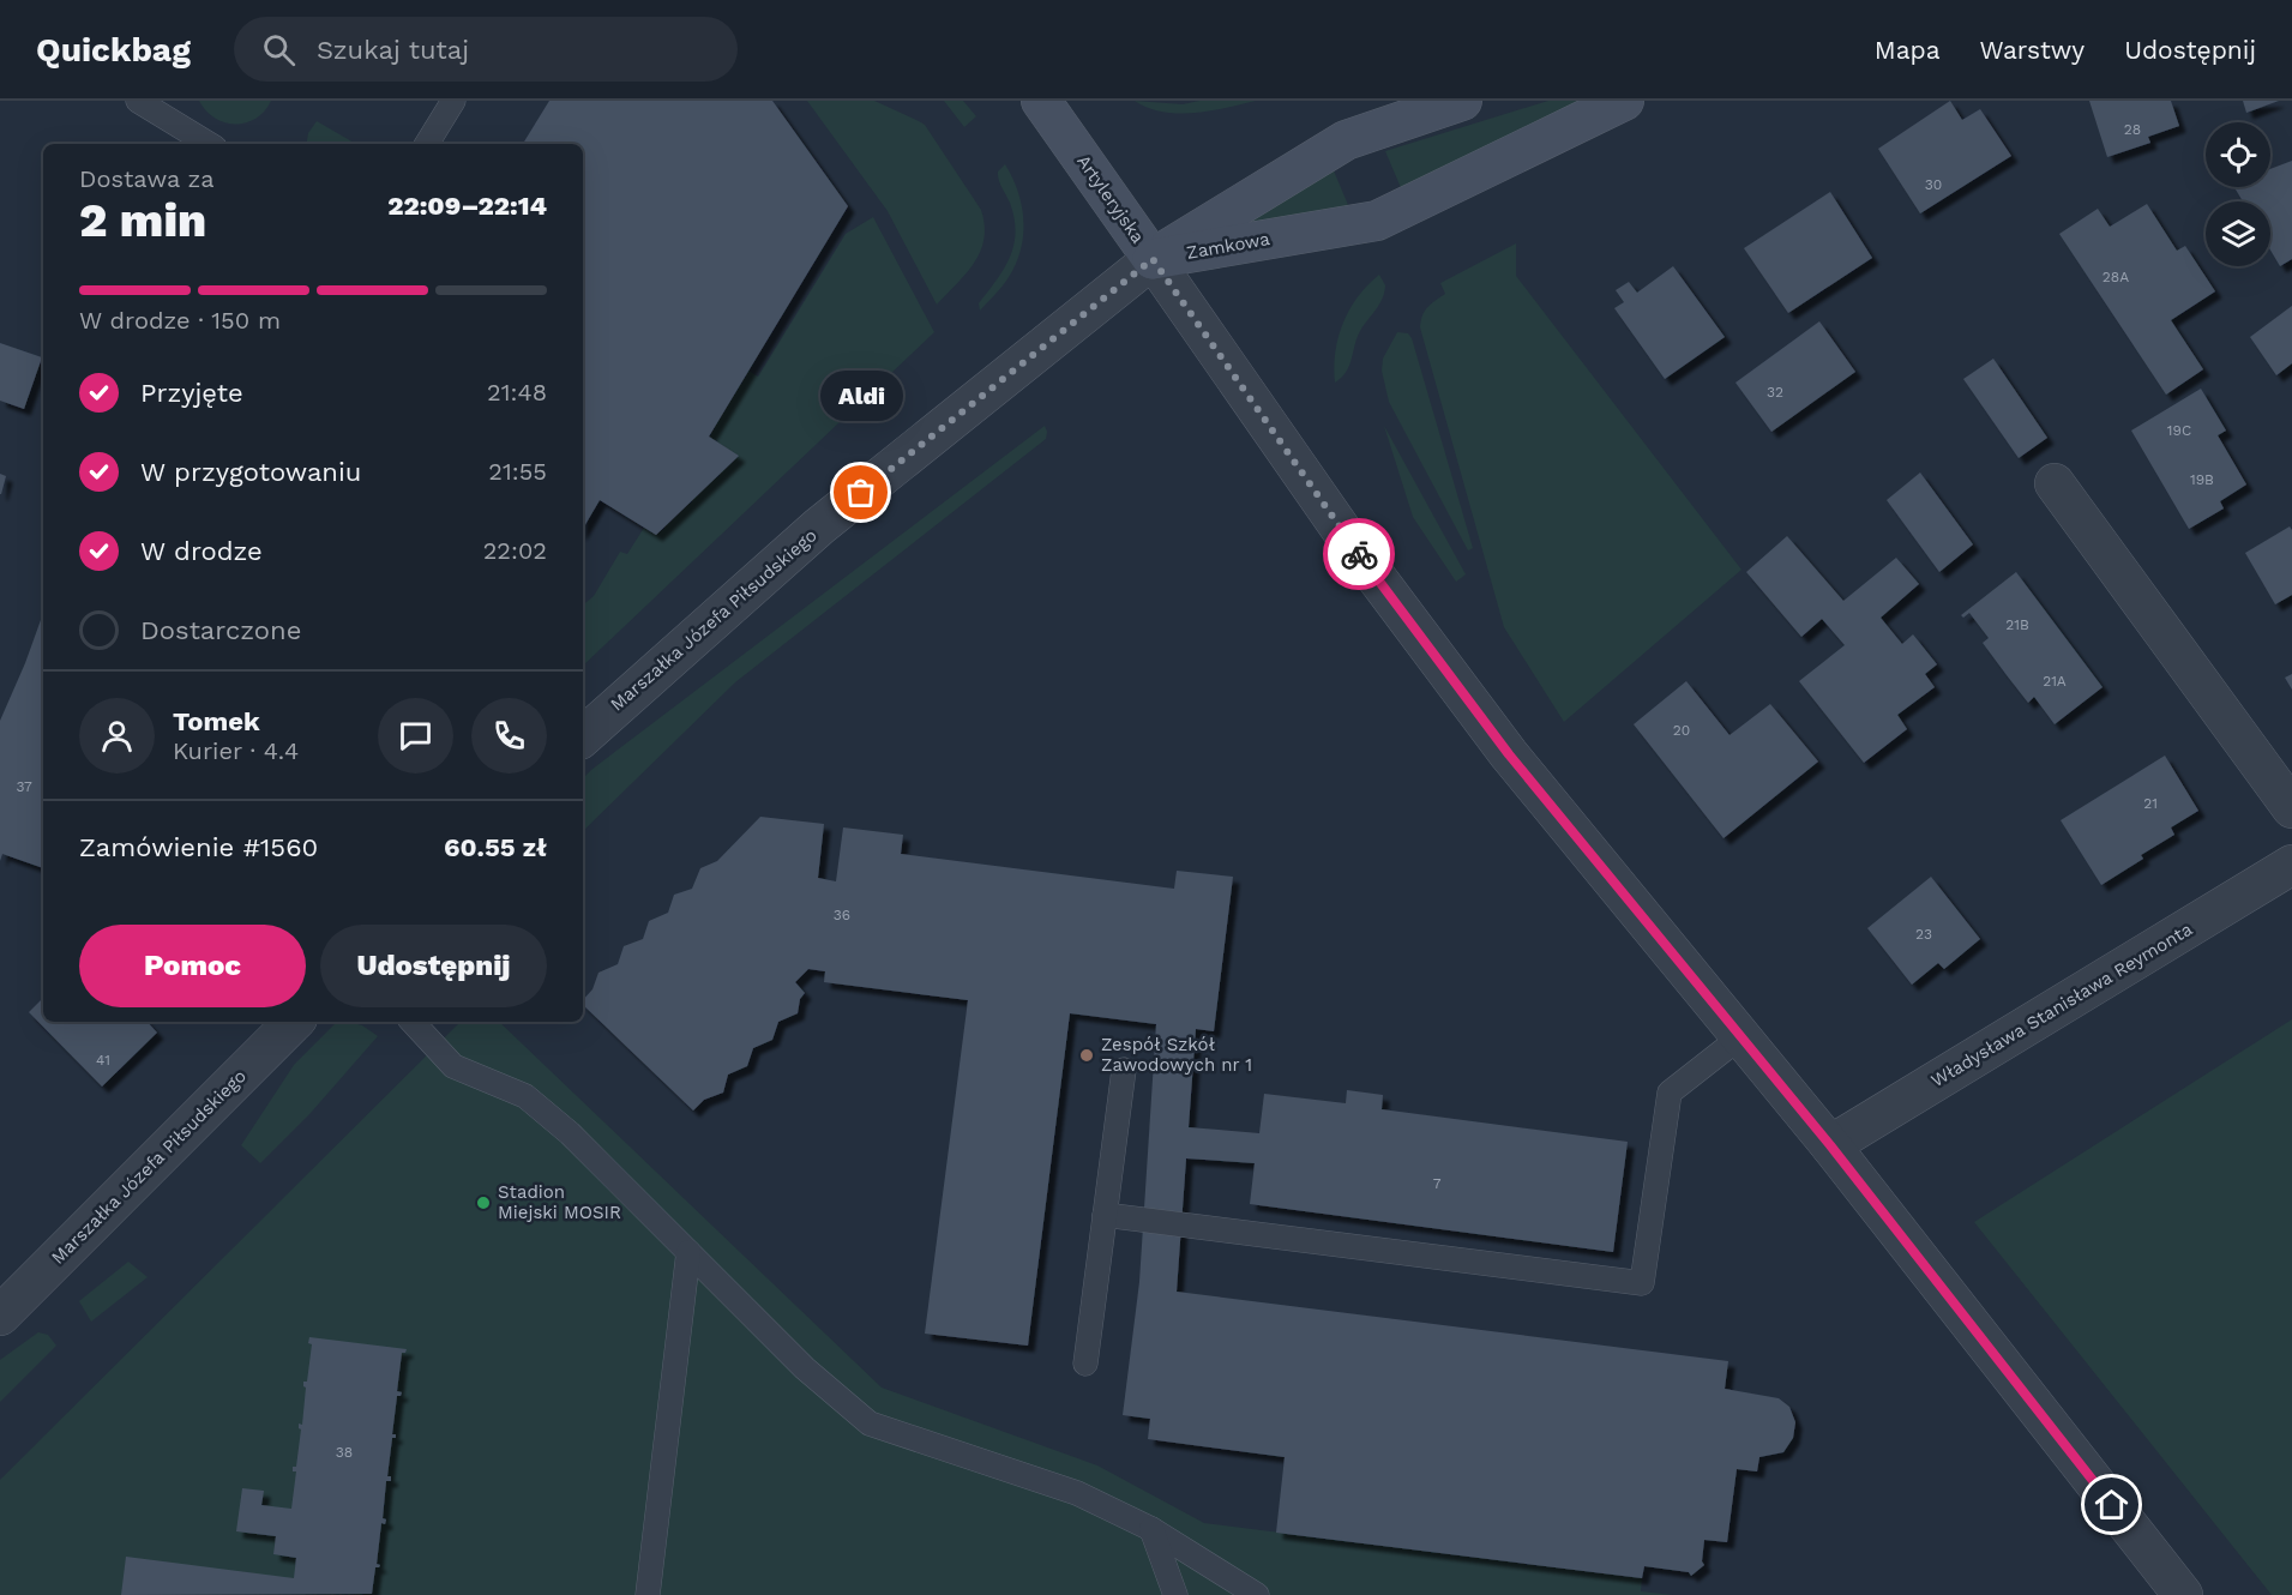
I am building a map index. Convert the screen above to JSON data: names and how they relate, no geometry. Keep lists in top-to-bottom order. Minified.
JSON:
{"streets":{"main road":["Artyleryjska","Zamkowa"],"street":["Marszałka Józefa Piłsudskiego","Władysława Stanisława Reymonta"]},"crossings":[["Artyleryjska","Zamkowa"],["Artyleryjska","Marszałka Józefa Piłsudskiego"],["Artyleryjska","Władysława Stanisława Reymonta"],["Zamkowa","Marszałka Józefa Piłsudskiego"]],"places":["Aldi","Zespół Szkół Zawodowych nr 1","Stadion Miejski MOSIR"],"house_numbers":["28","30","28A","32","19C","19B","21B","21A","20","37","21","36","23","41","7","38"],"page":{"header":"Quickbag","search":"Szukaj tutaj","nav":["Mapa","Warstwy","Udostępnij"],"heading":["2 min","Dostawa za","22:09–22:14"],"panel":["Tomek","Kurier · 4.4","Zamówienie #1560","60.55 zł"],"bar":"W drodze · 150 m","list":[["Przyjęte","21:48"],["W przygotowaniu","21:55"],["W drodze","22:02"],"Dostarczone"],"bubble":"Aldi","buttons":["Pomoc","Udostępnij"]}}
